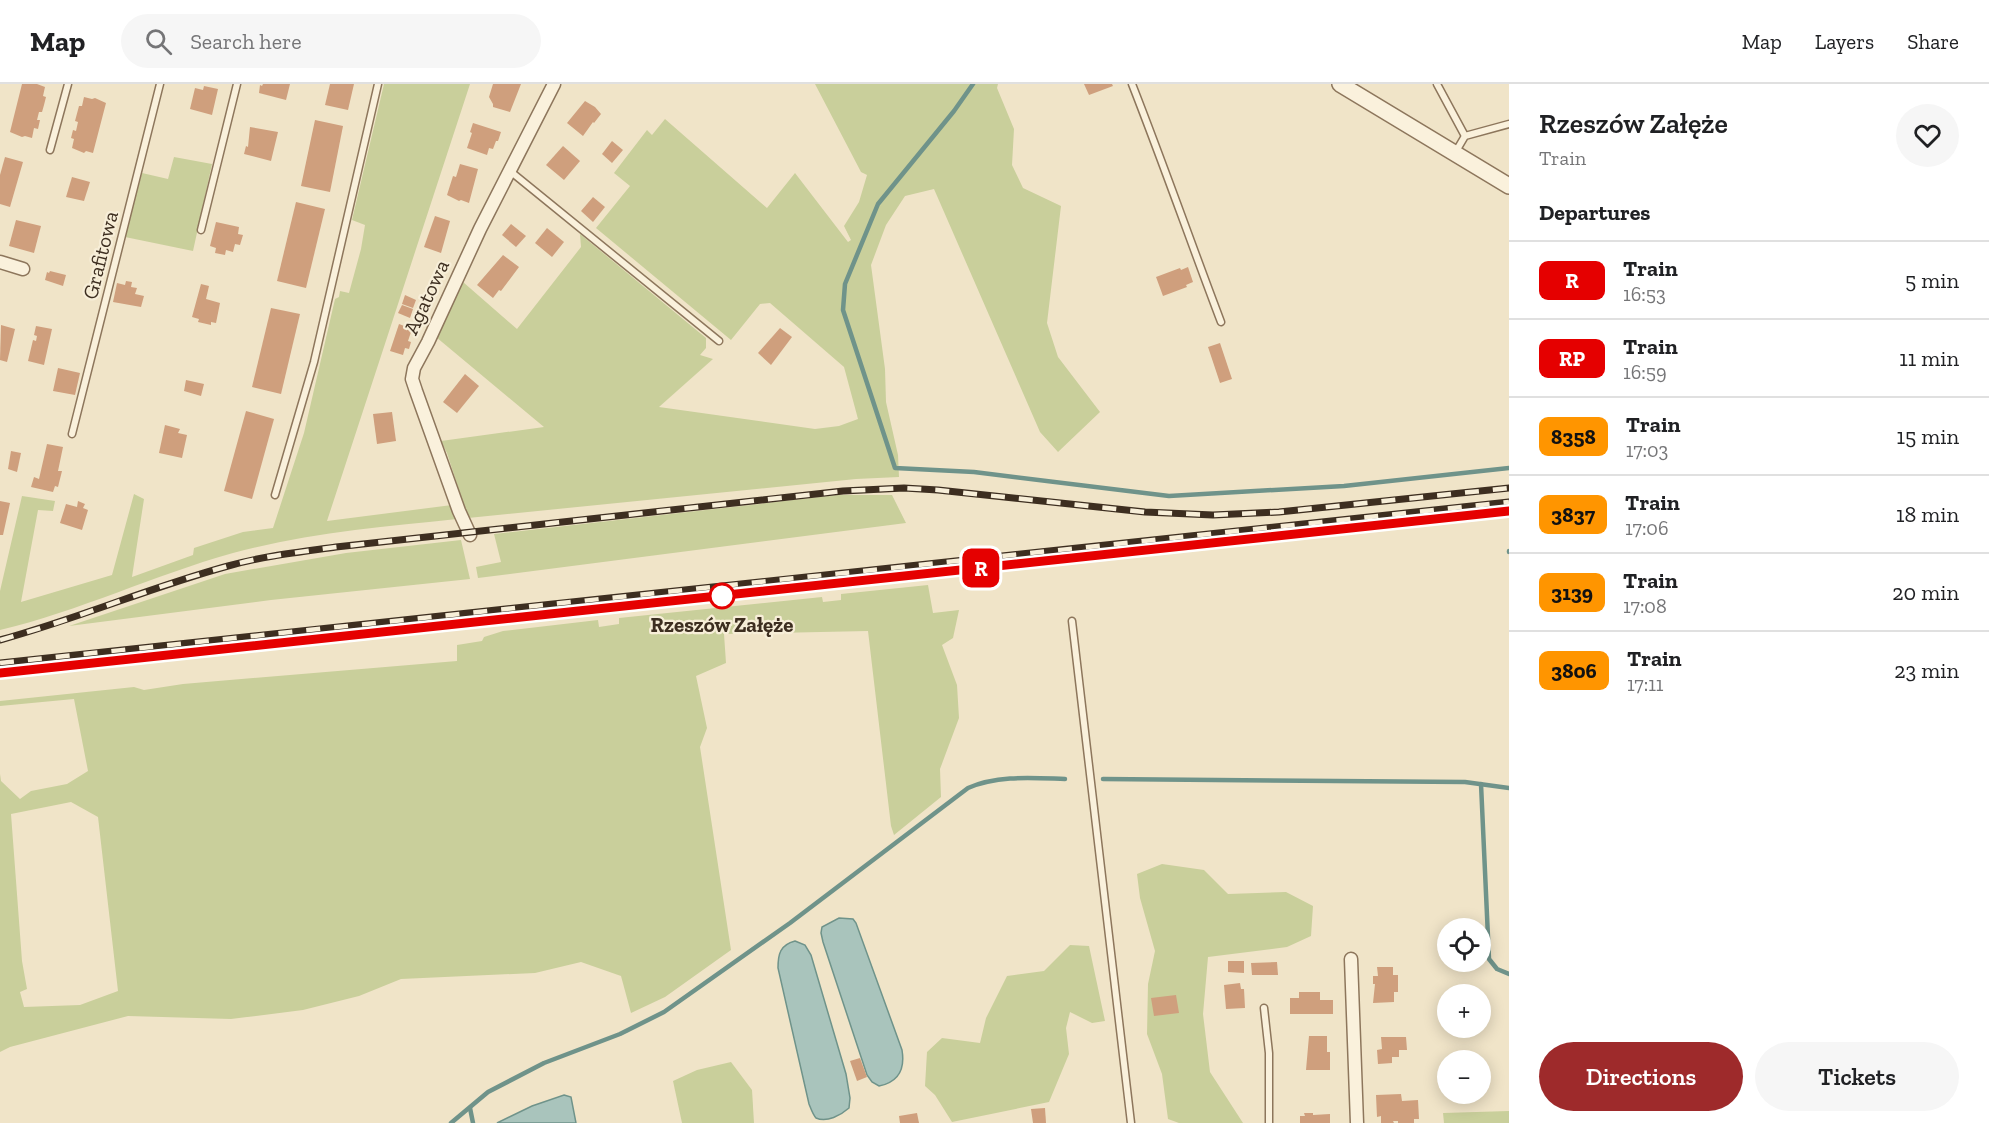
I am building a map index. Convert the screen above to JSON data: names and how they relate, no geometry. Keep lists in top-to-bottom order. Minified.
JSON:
{"streets":{"street":["Agatowa"],"lane":["Grafitowa"]},"places":["Rzeszów Załęże"],"page":{"header":"Map","search":"Search here","nav":["Map","Layers","Share"],"on_map":"R","heading":[["Rzeszów Załęże","Train"],"Departures"],"list":[{"mark":"R","name":"Train","note":"16:53","value":"5 min"},{"mark":"RP","name":"Train","note":"16:59","value":"11 min"},{"mark":"8358","name":"Train","note":"17:03","value":"15 min"},{"mark":"3837","name":"Train","note":"17:06","value":"18 min"},{"mark":"3139","name":"Train","note":"17:08","value":"20 min"},{"mark":"3806","name":"Train","note":"17:11","value":"23 min"}],"map_buttons":["+","−"],"buttons":["Directions","Tickets"]}}
